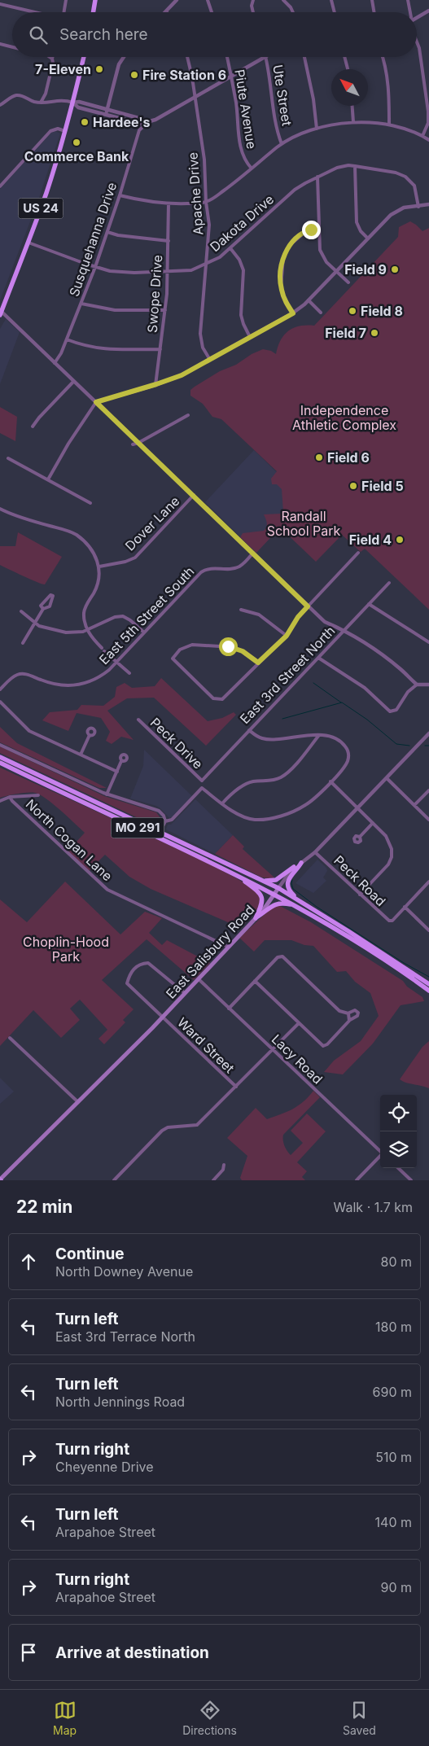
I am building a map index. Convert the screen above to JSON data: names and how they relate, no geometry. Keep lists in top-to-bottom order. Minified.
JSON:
{"streets":{"highway":["US 24","MO 291"],"main road":["East Salisbury Road"],"street":["Ute Street","Piute Avenue","Apache Drive","Dakota Drive","Susquehanna Drive","Swope Drive","Dover Lane","East 5th Street South","East 3rd Street North","Peck Drive","North Cogan Lane","Peck Road","Ward Street","Lacy Road"]},"crossings":[["Apache Drive","Dakota Drive"],["US 24","Dakota Drive"],["Dakota Drive","Susquehanna Drive"],["Dakota Drive","Swope Drive"],["East 3rd Street North","Peck Drive"],["MO 291","East Salisbury Road"],["North Cogan Lane","East Salisbury Road"],["Peck Road","East Salisbury Road"],["East Salisbury Road","Ward Street"],["East Salisbury Road","Lacy Road"]],"parks":["Independence Athletic Complex","Randall School Park","Choplin-Hood Park"],"places":["7-Eleven","Fire Station 6","Hardee's","Commerce Bank","Field 9","Field 8","Field 7","Field 6","Field 5","Field 4"],"north":"top left","page":{"search":"Search here","heading":["22 min","Walk · 1.7 km"],"list":[["Continue","North Downey Avenue","80 m"],["Turn left","East 3rd Terrace North","180 m"],["Turn left","North Jennings Road","690 m"],["Turn right","Cheyenne Drive","510 m"],["Turn left","Arapahoe Street","140 m"],["Turn right","Arapahoe Street","90 m"],"Arrive at destination"],"nav":["Map","Directions","Saved"]}}
